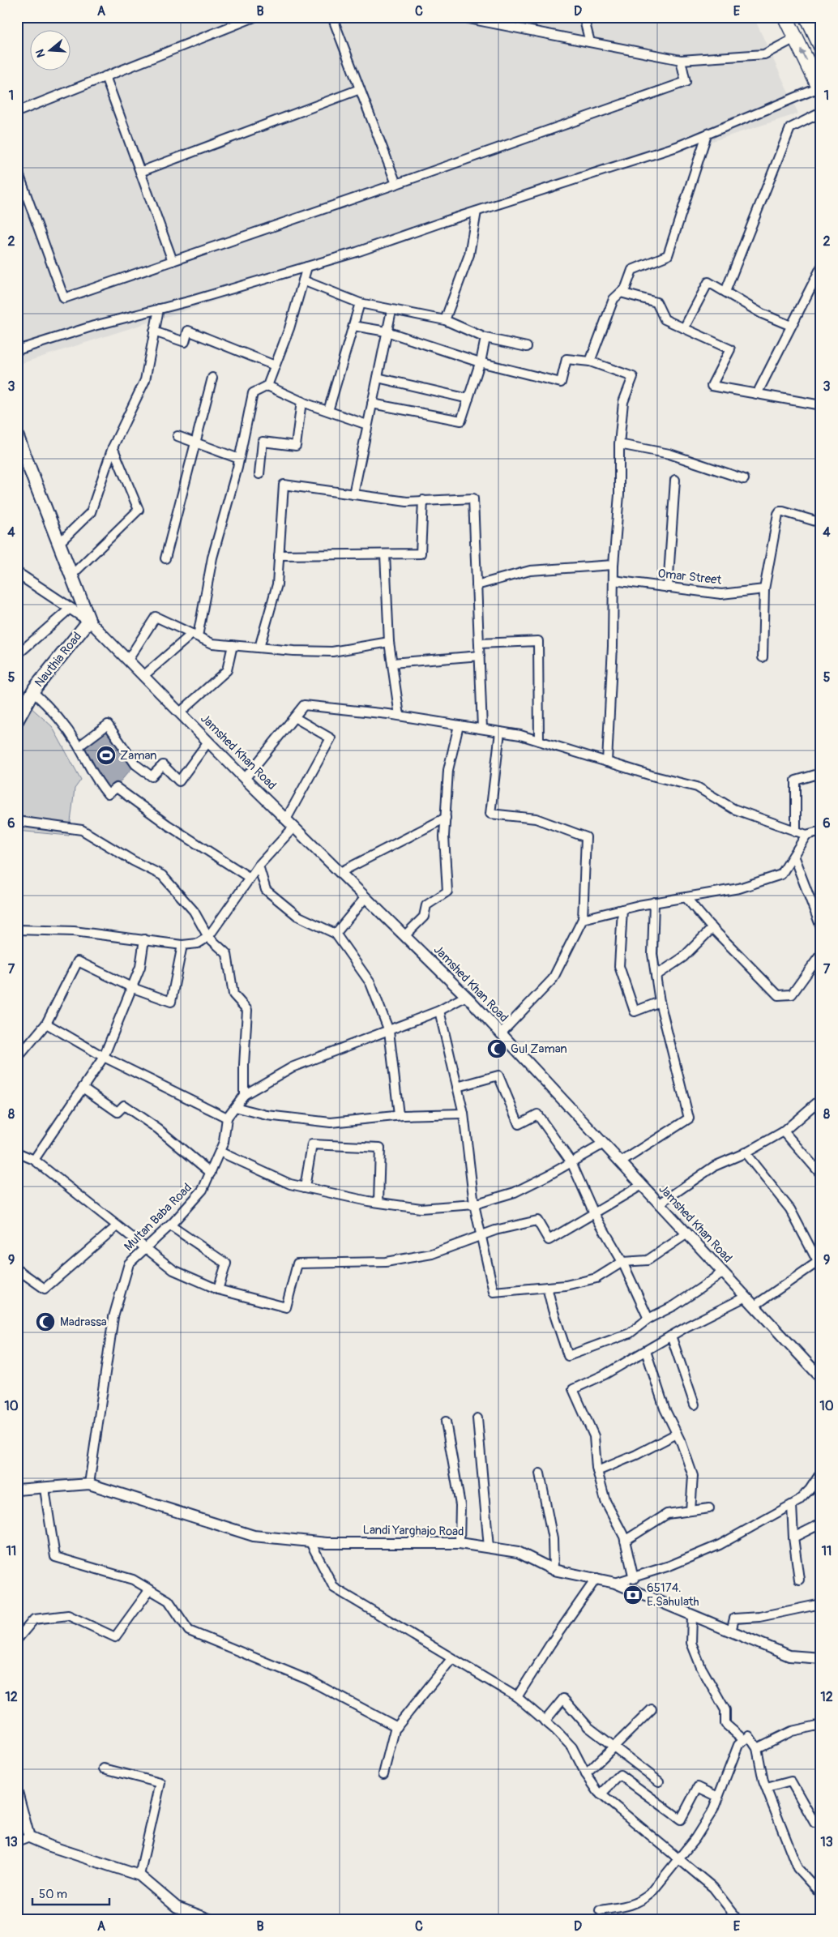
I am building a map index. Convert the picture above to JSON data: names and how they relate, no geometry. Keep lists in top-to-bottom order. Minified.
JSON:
{"streets":{"main road":["Nauthia Road"],"street":["Omar Street","Jamshed Khan Road","Multan Baba Road","Landi Yarghajo Road"]},"crossings":[["Nauthia Road","Jamshed Khan Road"],["Jamshed Khan Road","Multan Baba Road"],["Multan Baba Road","Landi Yarghajo Road"]],"places":{"sports":["Zaman"],"mosque":["Gul Zaman","Madrassa"],"bank":["65174. E.Sahulath"]},"scale_bar":"50 m","north":"left","grid":{"columns":["A","B","C","D","E"],"rows":["1","2","3","4","5","6","7","8","9","10","11","12","13"]}}
